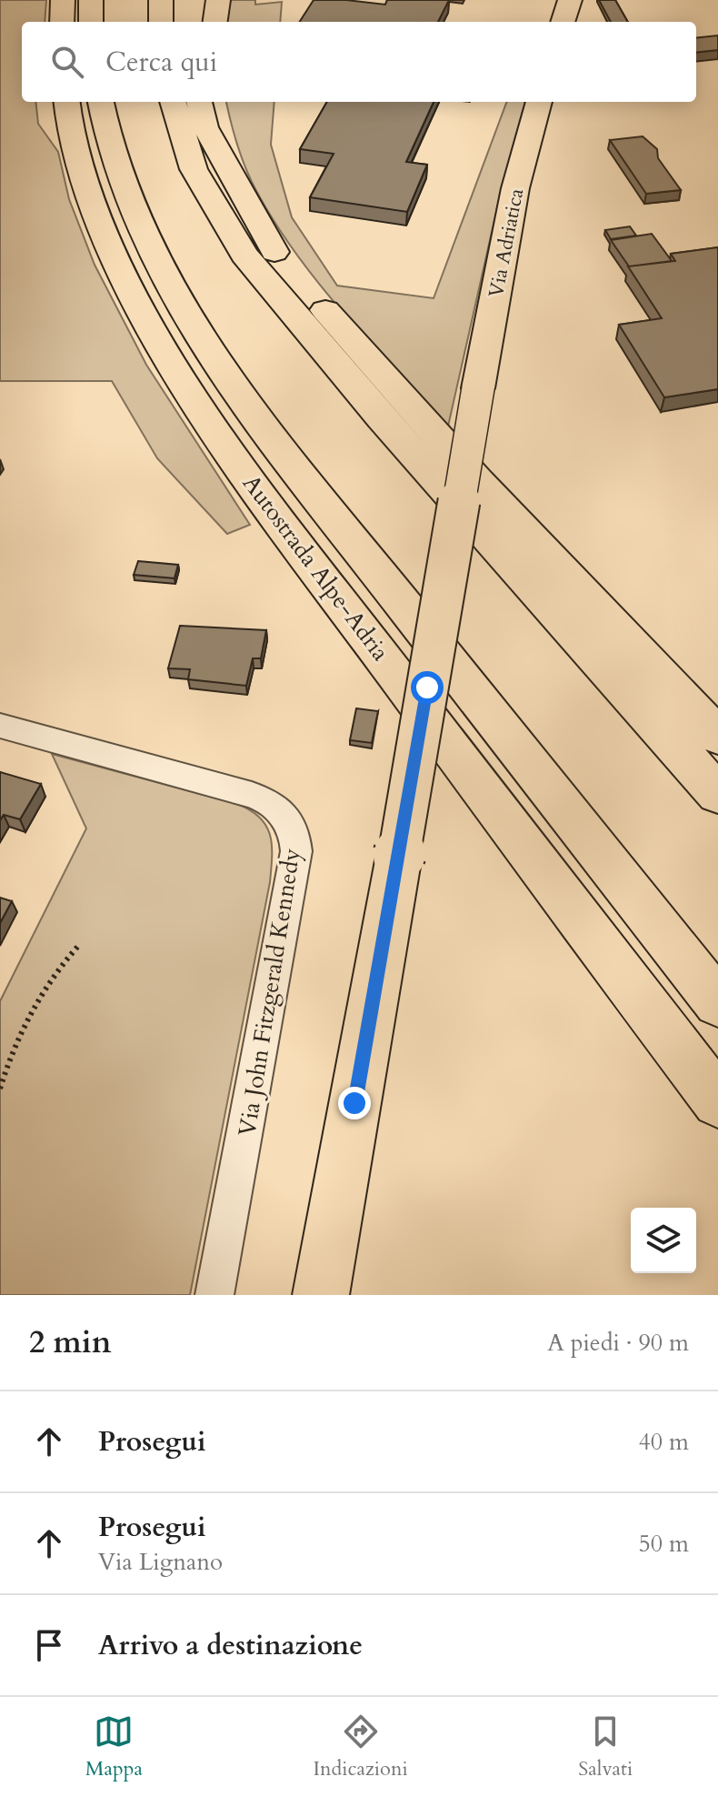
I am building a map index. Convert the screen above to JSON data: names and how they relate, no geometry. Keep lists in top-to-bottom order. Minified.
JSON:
{"streets":{"main road":["Via Adriatica","Autostrada Alpe-Adria"],"street":["Via John Fitzgerald Kennedy"]},"page":{"search":"Cerca qui","heading":["2 min","A piedi · 90 m"],"list":[["Prosegui","40 m"],["Prosegui","Via Lignano","50 m"],"Arrivo a destinazione"],"nav":["Mappa","Indicazioni","Salvati"]}}
